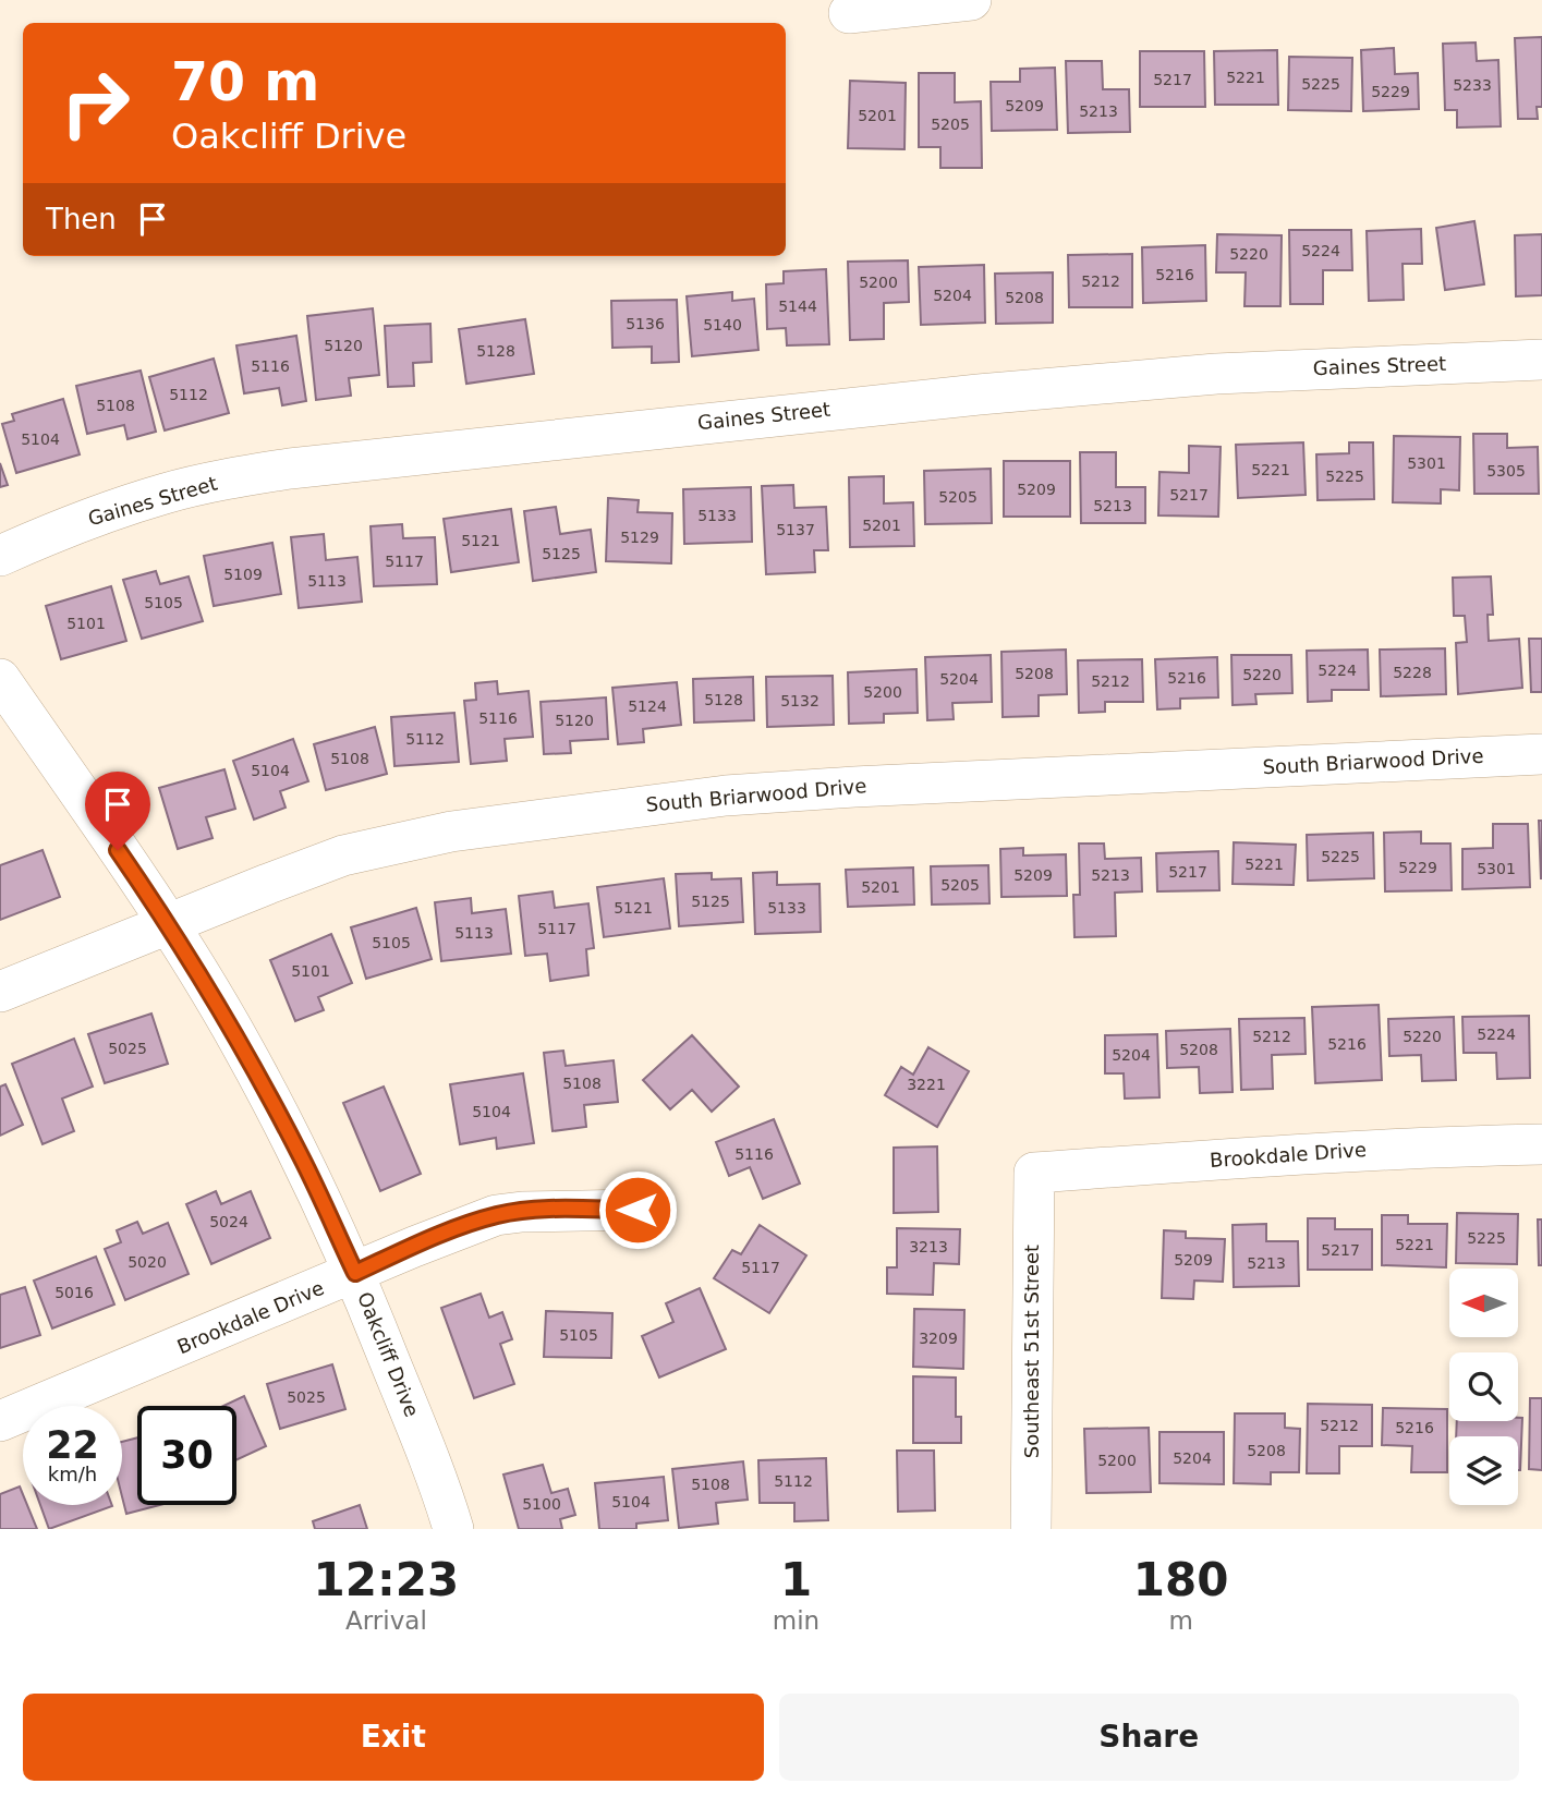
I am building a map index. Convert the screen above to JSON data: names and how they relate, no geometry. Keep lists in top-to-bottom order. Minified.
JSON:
{"streets":{"street":["Gaines Street","South Briarwood Drive","Brookdale Drive","Southeast 51st Street","Oakcliff Drive"]},"crossings":[["South Briarwood Drive","Oakcliff Drive"],["Brookdale Drive","Southeast 51st Street"],["Brookdale Drive","Oakcliff Drive"]],"house_numbers":["5221","5217","5225","5233","5229","5209","5213","5201","5205","5224","5220","5216","5212","5200","5204","5208","5144","5136","5140","5120","5128","5116","5112","5108","5104","5301","5221","5305","5225","5209","5217","5205","5213","5133","5201","5137","5129","5121","5125","5117","5109","5113","5105","5101","5224","5228","5208","5220","5216","5204","5212","5200","5128","5132","5124","5116","5120","5112","5108","5104","5225","5221","5229","5301","5217","5209","5213","5205","5201","5125","5121","5133","5117","5113","5105","5101","5224","5212","5220","5216","5025","5208","5204","5108","3221","5104","5116","5024","5225","5221","3213","5217","5209","5020","5213","5117","5016","5105","3209","5025","5212","5216","5208","5204","5200","5112","5108","5104","5100"],"north":"left","page":{"turn":["70 m","Oakcliff Drive"],"then":"Then","speed":"22 km/h","limit":"30","eta":["12:23","Arrival","1","min","180","m"],"buttons":["Exit","Share"]}}
